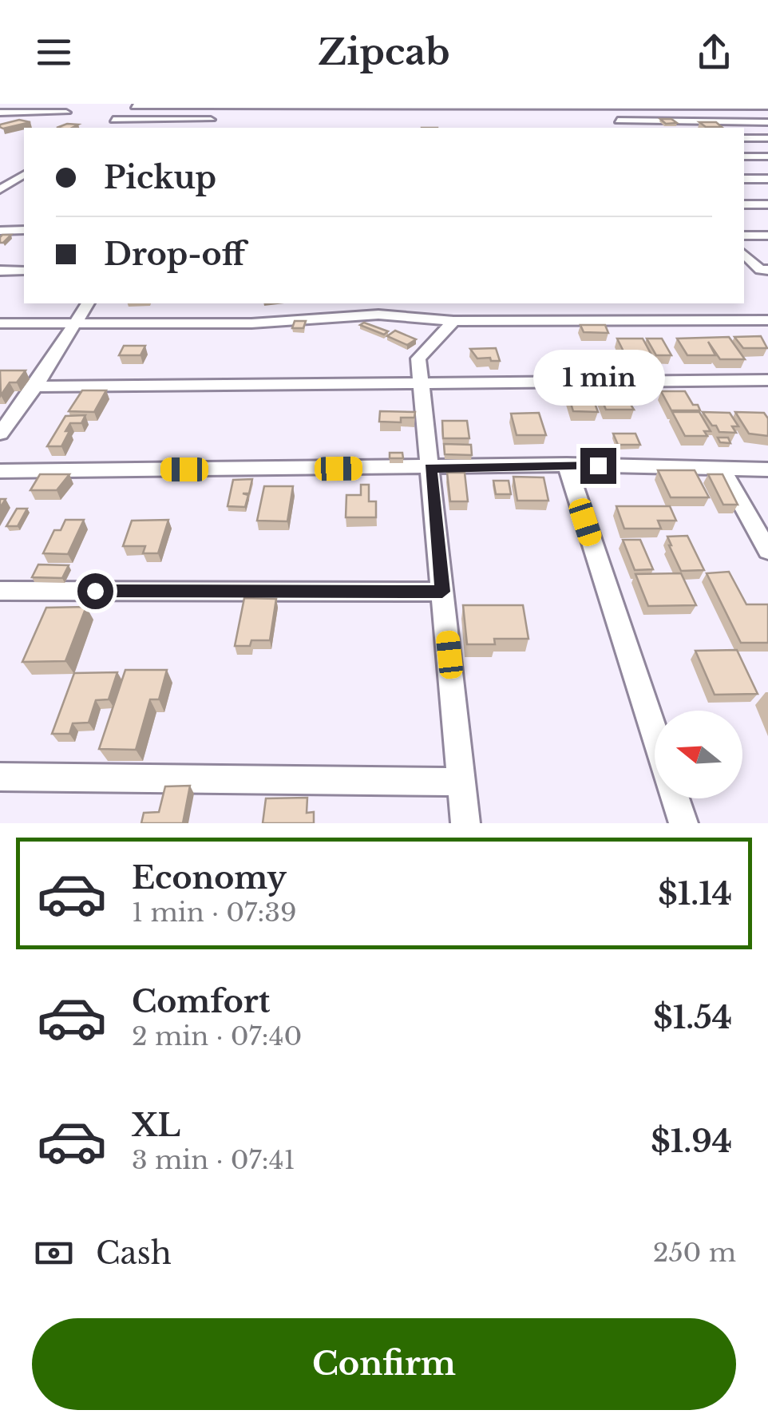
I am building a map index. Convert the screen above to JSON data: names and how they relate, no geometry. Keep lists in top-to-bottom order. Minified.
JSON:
{"north":"left","page":{"header":"Zipcab","banner":["Pickup","Drop-off"],"bubble":"1 min","list":[{"name":"Economy","note":"1 min · 07:39","value":"$1.14"},{"name":"Comfort","note":"2 min · 07:40","value":"$1.54"},{"name":"XL","note":"3 min · 07:41","value":"$1.94"}],"pay":["Cash","250 m"],"buttons":"Confirm"}}
